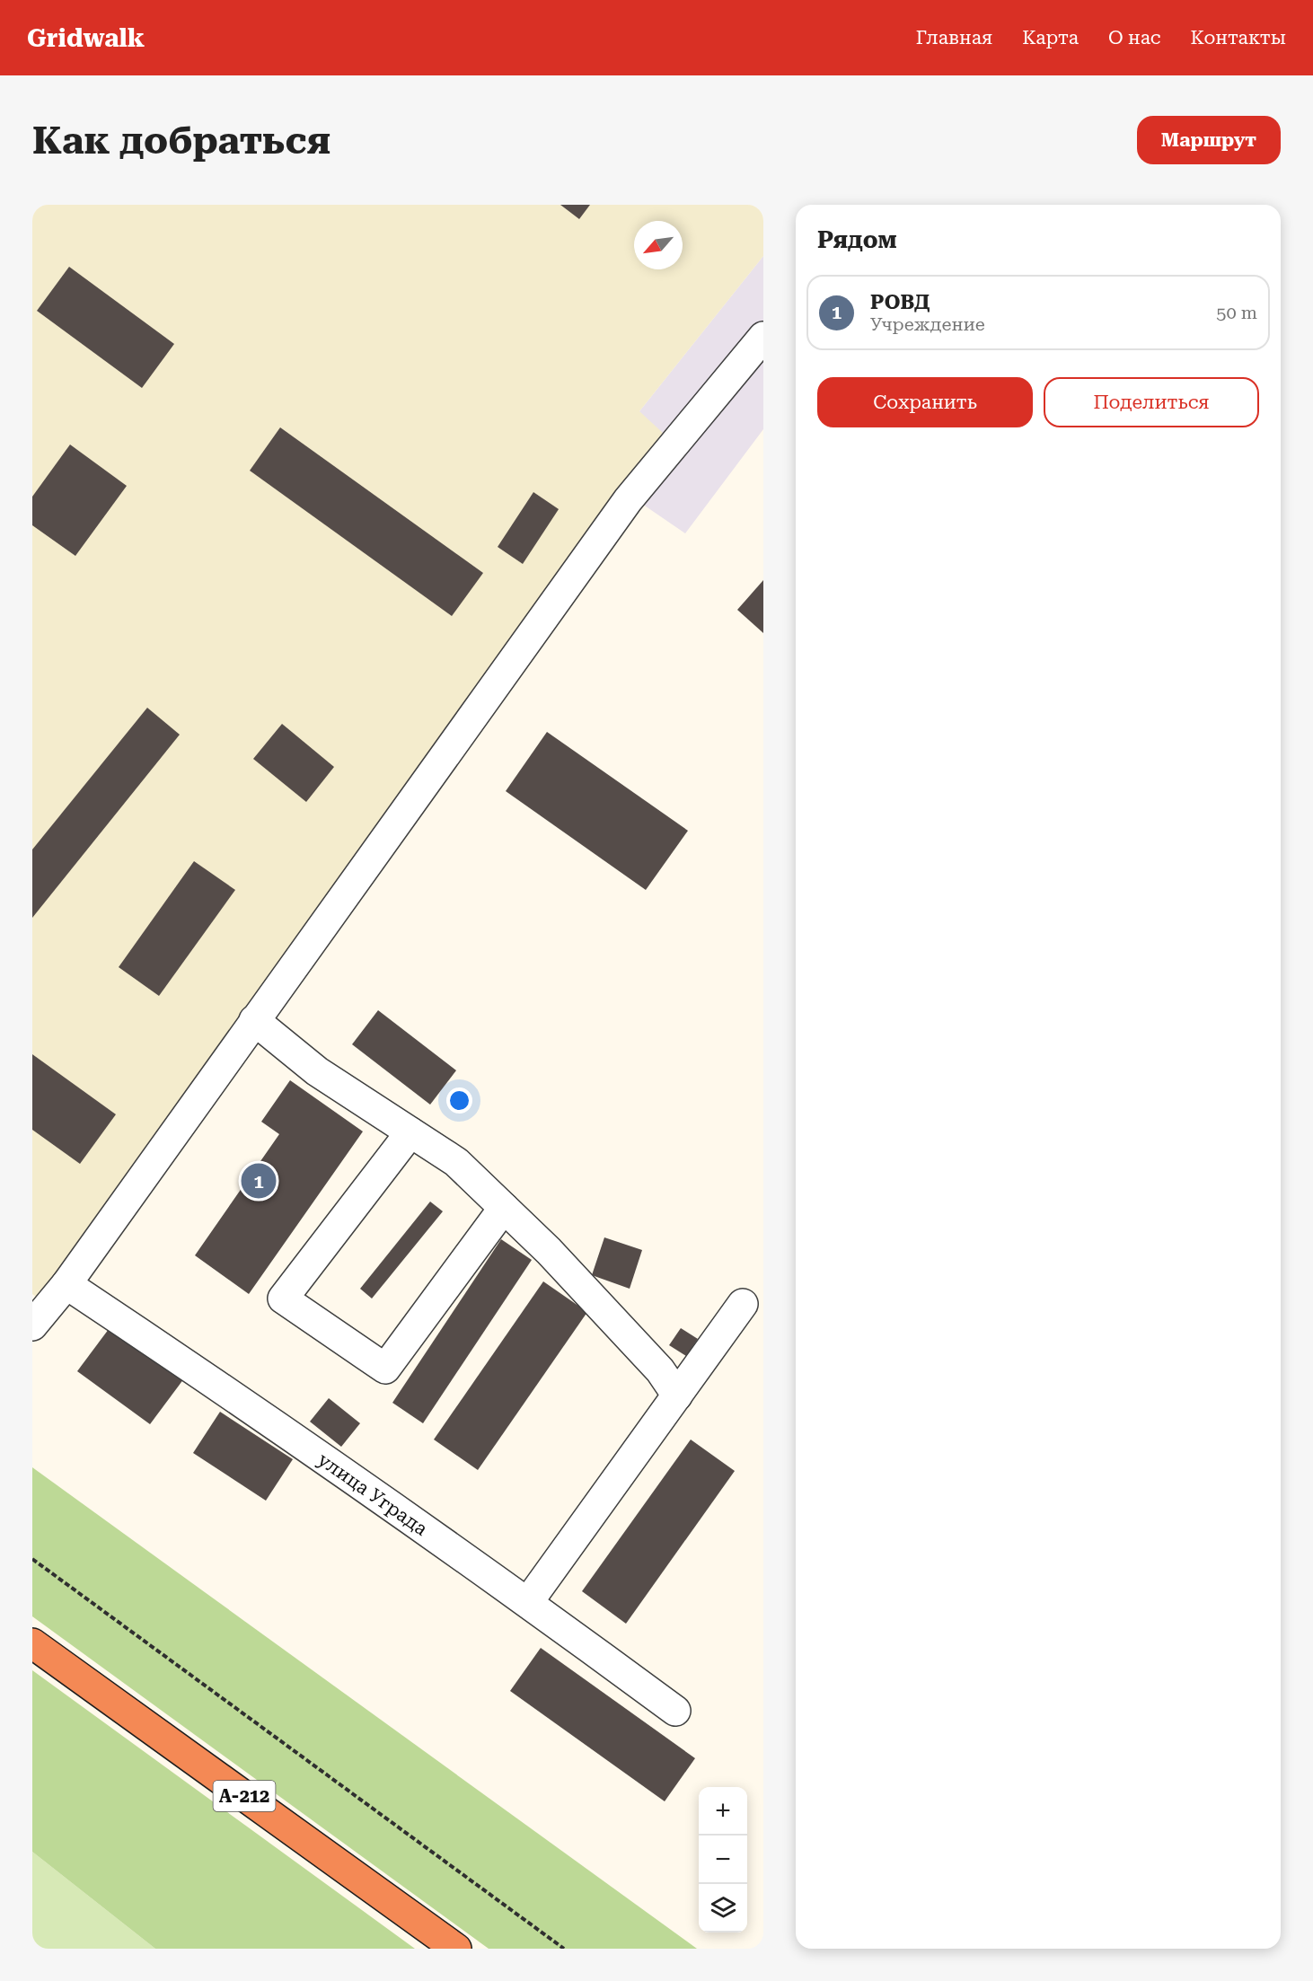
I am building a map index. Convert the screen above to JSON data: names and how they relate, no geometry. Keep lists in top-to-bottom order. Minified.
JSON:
{"streets":{"highway":["А-212"],"street":["улица Уграда"]},"north":"bottom left","page":{"header":"Gridwalk","nav":["Главная","Карта","О нас","Контакты"],"buttons":["Маршрут",["Сохранить","Поделиться"]],"title":"Как добраться","heading":"Рядом","list":[{"mark":"1","name":"РОВД","note":"Учреждение","value":"50 m"}],"pins":"1","map_buttons":["+","−"]}}
